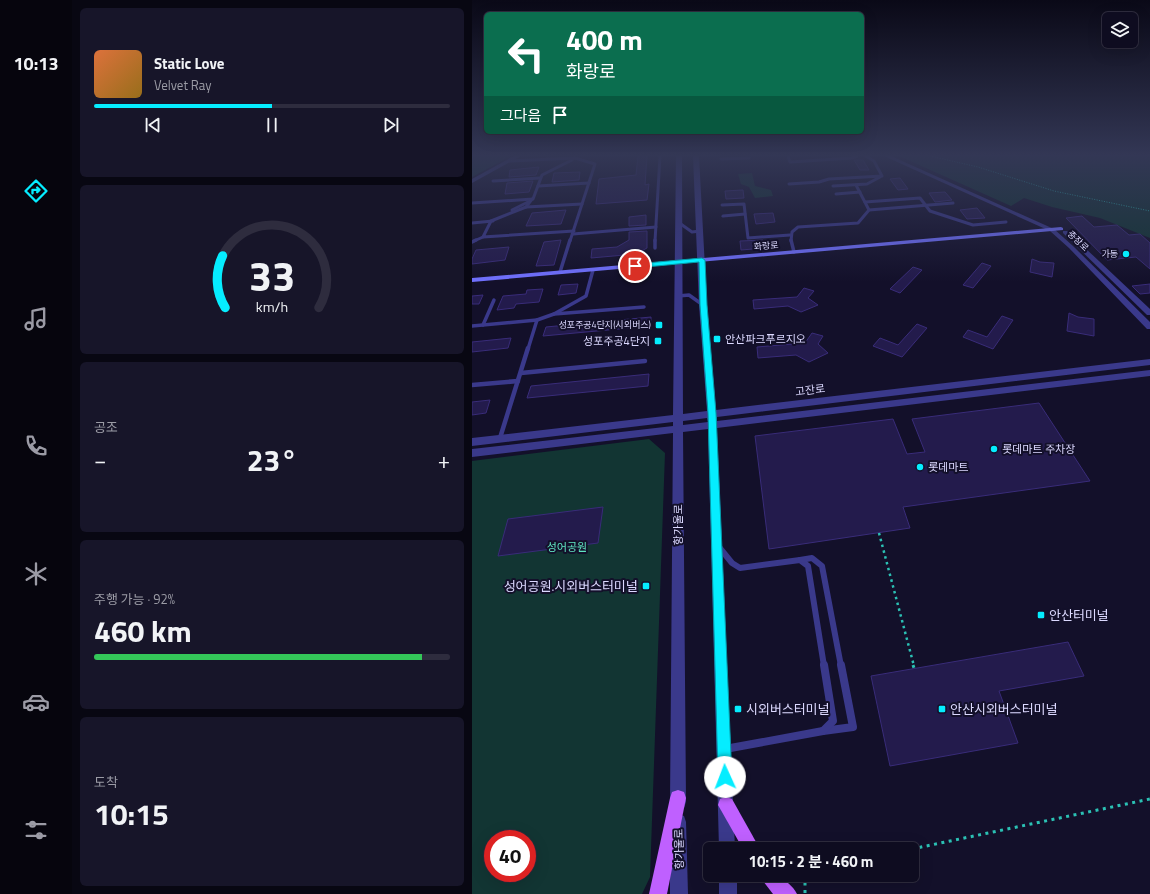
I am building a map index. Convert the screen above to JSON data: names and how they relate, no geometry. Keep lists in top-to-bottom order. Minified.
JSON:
{"streets":{"main road":["화랑로"],"street":["충장로","고잔로","항가울로"]},"crossings":[["충장로","화랑로"],["화랑로","항가울로"],["고잔로","항가울로"]],"parks":["성어공원"],"places":{"other":["가동","롯데마트 주차장","롯데마트"],"transit":["성포주공4단지(시외버스)","안산파크푸르지오","성포주공4단지","성어공원.시외버스터미널","안산터미널","시외버스터미널","안산시외버스터미널"]},"page":{"tabs":"10:13","turn":["400 m","화랑로"],"song":["Static Love","Velvet Ray"],"then":"그다음","tile":["공조",["주행 가능 · 92%","460 km"],["도착","10:15"]],"heat":["−","23°","+"],"limit":"40","trip":"10:15 · 2 분 · 460 m","gauge":["33","km/h"]}}
